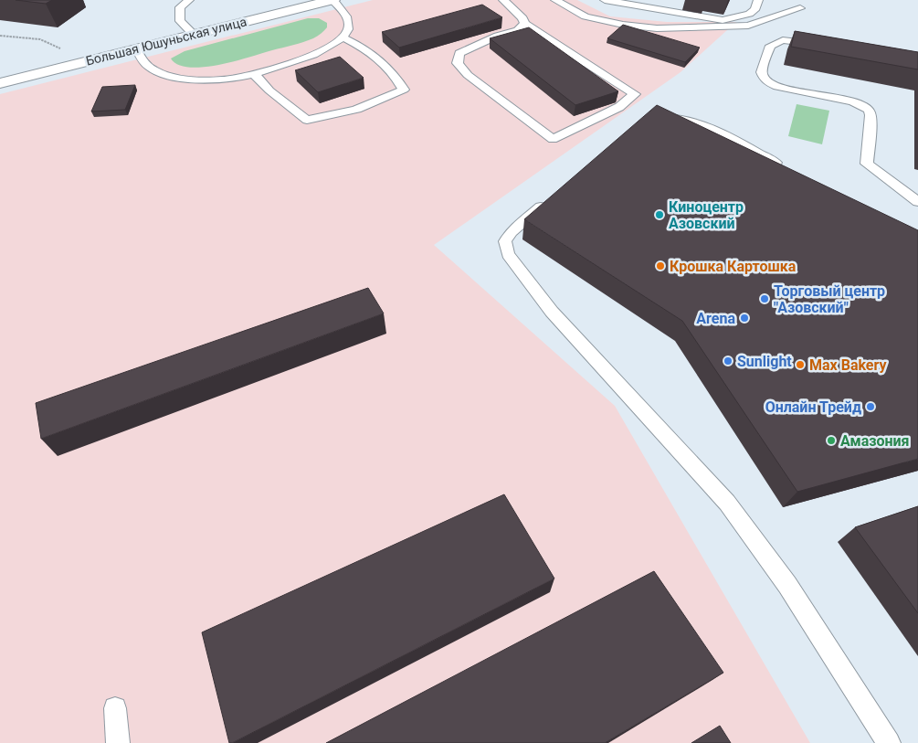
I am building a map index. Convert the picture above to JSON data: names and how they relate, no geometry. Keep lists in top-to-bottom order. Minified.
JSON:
{"streets":{"street":["Большая Юшуньская улица"]},"places":["Киноцентр Азовский","Крошка Картошка","Торговый центр \"Азовский\"","Arena","Sunlight","Max Bakery","Онлайн Трейд","Амазония"]}
